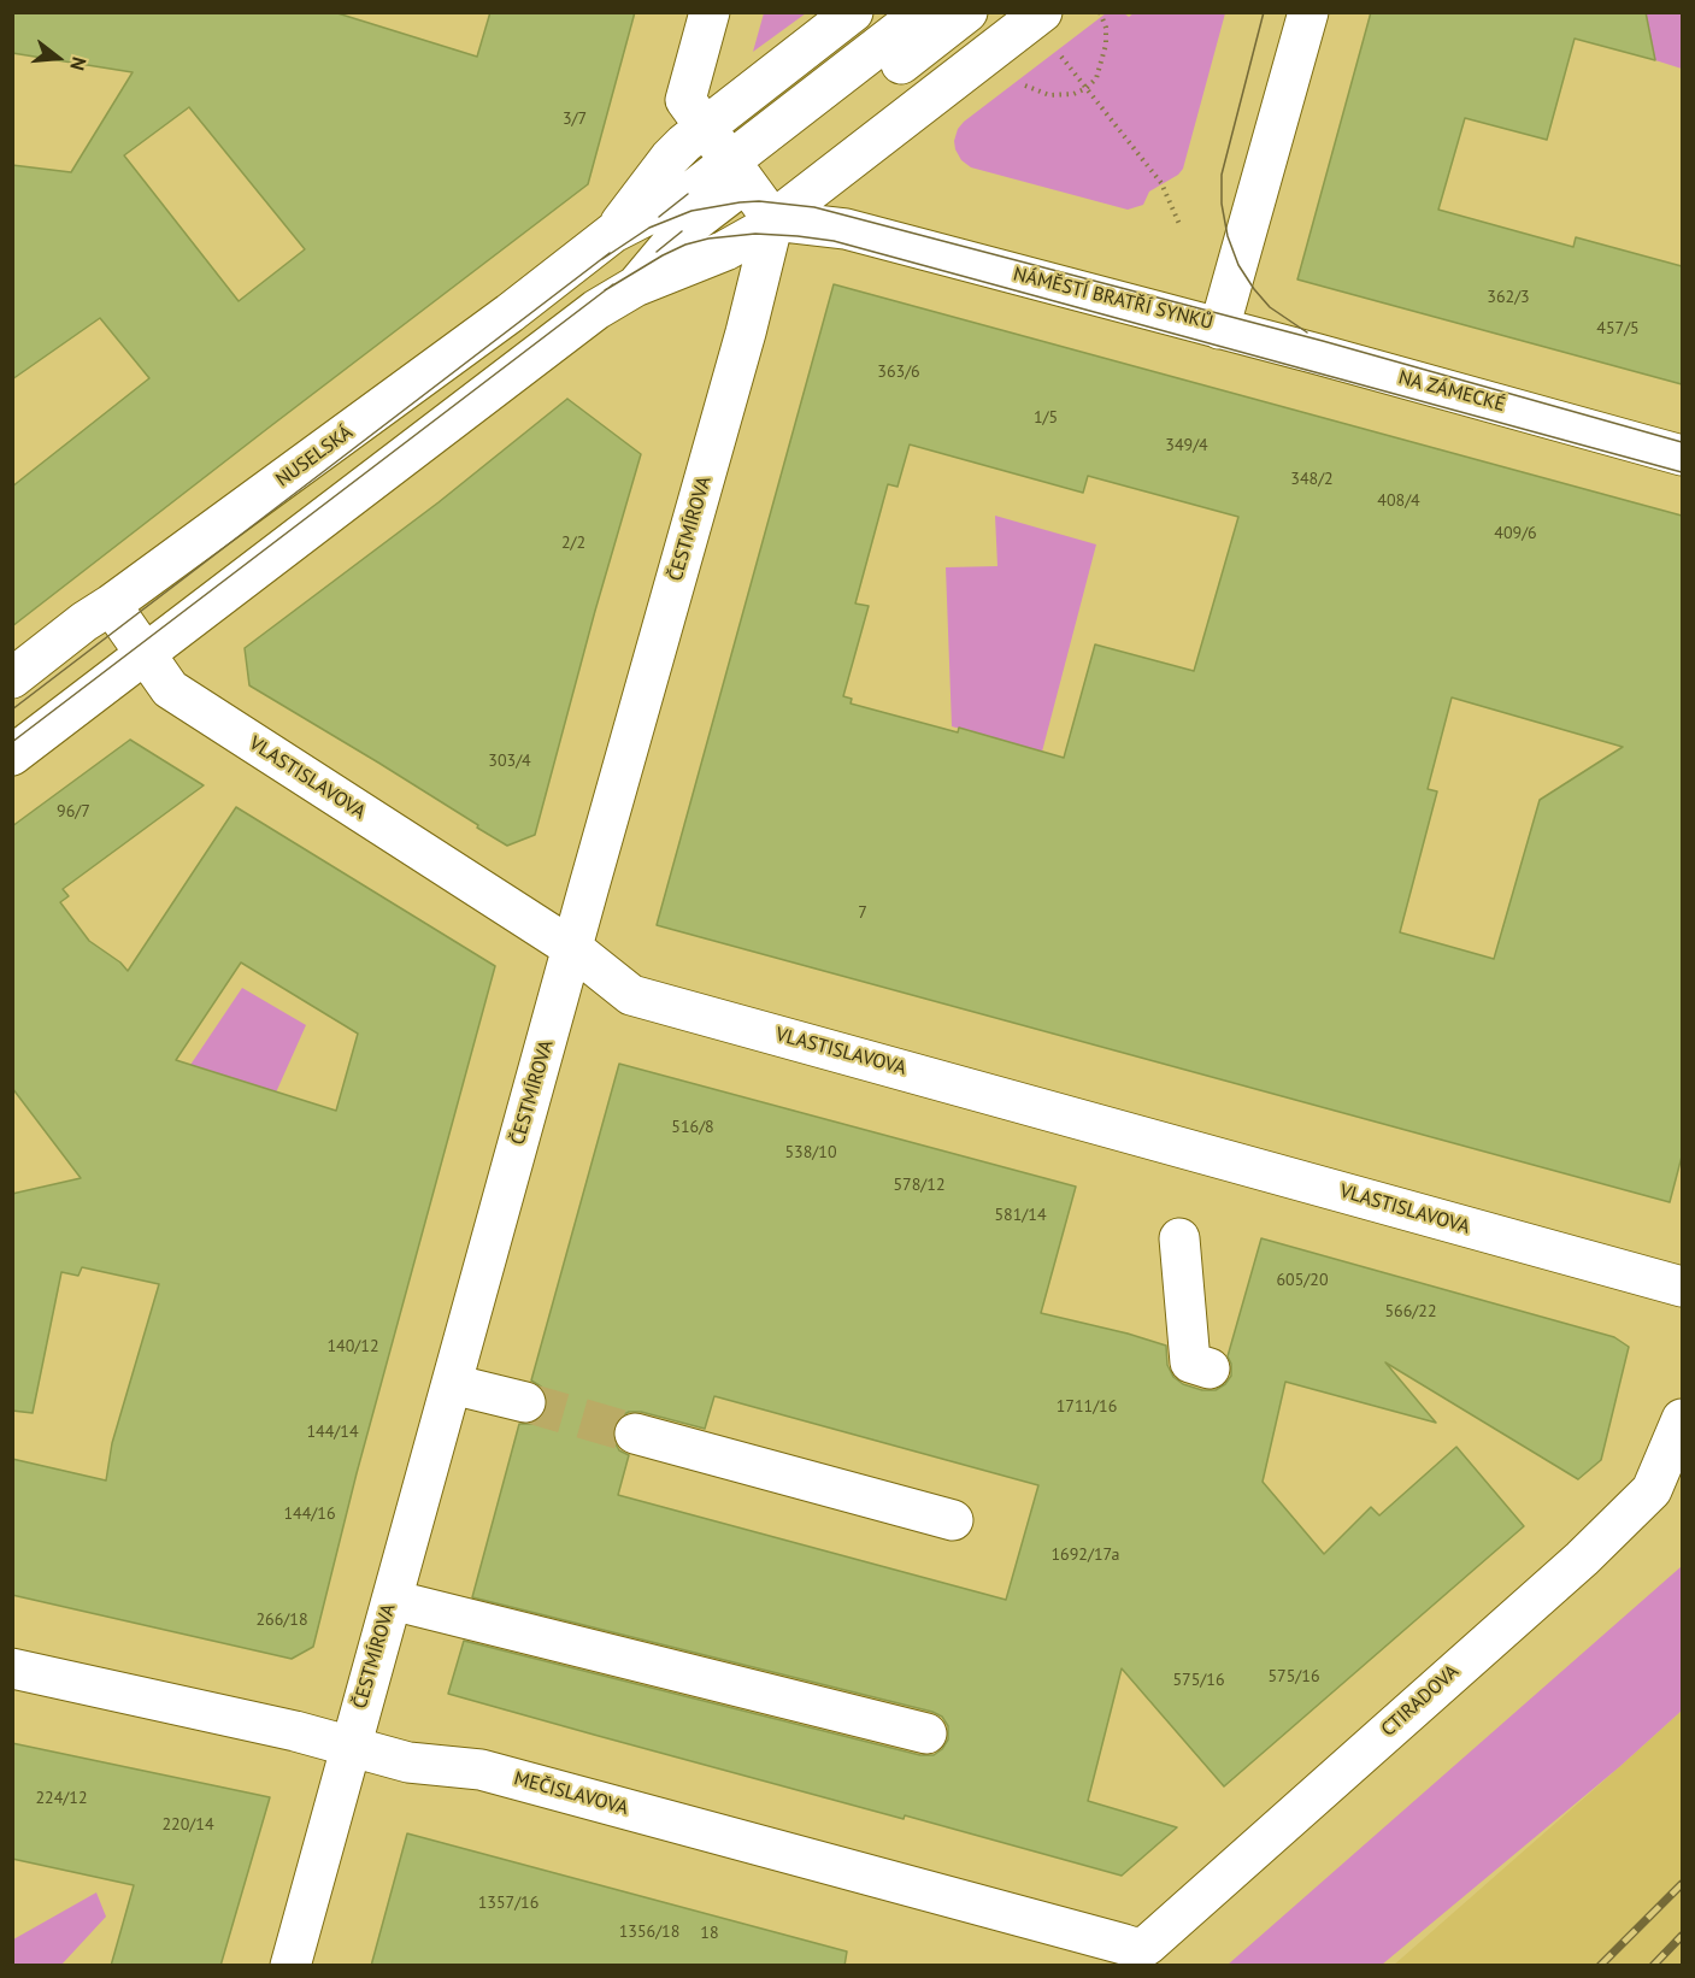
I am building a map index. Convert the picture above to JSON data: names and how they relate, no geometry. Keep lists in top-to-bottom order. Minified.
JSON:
{"streets":{"street":["NÁMĚSTÍ BRATŘÍ SYNKŮ","NA ZÁMECKÉ","NUSELSKÁ","ČESTMÍROVA","VLASTISLAVOVA","CTIRADOVA","MEČISLAVOVA"]},"crossings":[["NÁMĚSTÍ BRATŘÍ SYNKŮ","NA ZÁMECKÉ"],["NÁMĚSTÍ BRATŘÍ SYNKŮ","ČESTMÍROVA"],["NUSELSKÁ","VLASTISLAVOVA"],["ČESTMÍROVA","VLASTISLAVOVA"],["ČESTMÍROVA","MEČISLAVOVA"],["CTIRADOVA","MEČISLAVOVA"]],"house_numbers":["3/7","362/3","457/5","363/6","1/5","349/4","348/2","408/4","409/6","2/2","303/4","96/7","7","516/8","538/10","578/12","581/14","605/20","566/22","140/12","1711/16","144/14","144/16","1692/17a","266/18","575/16","575/16","224/12","220/14","1357/16","1356/18","18"],"north":"right"}
